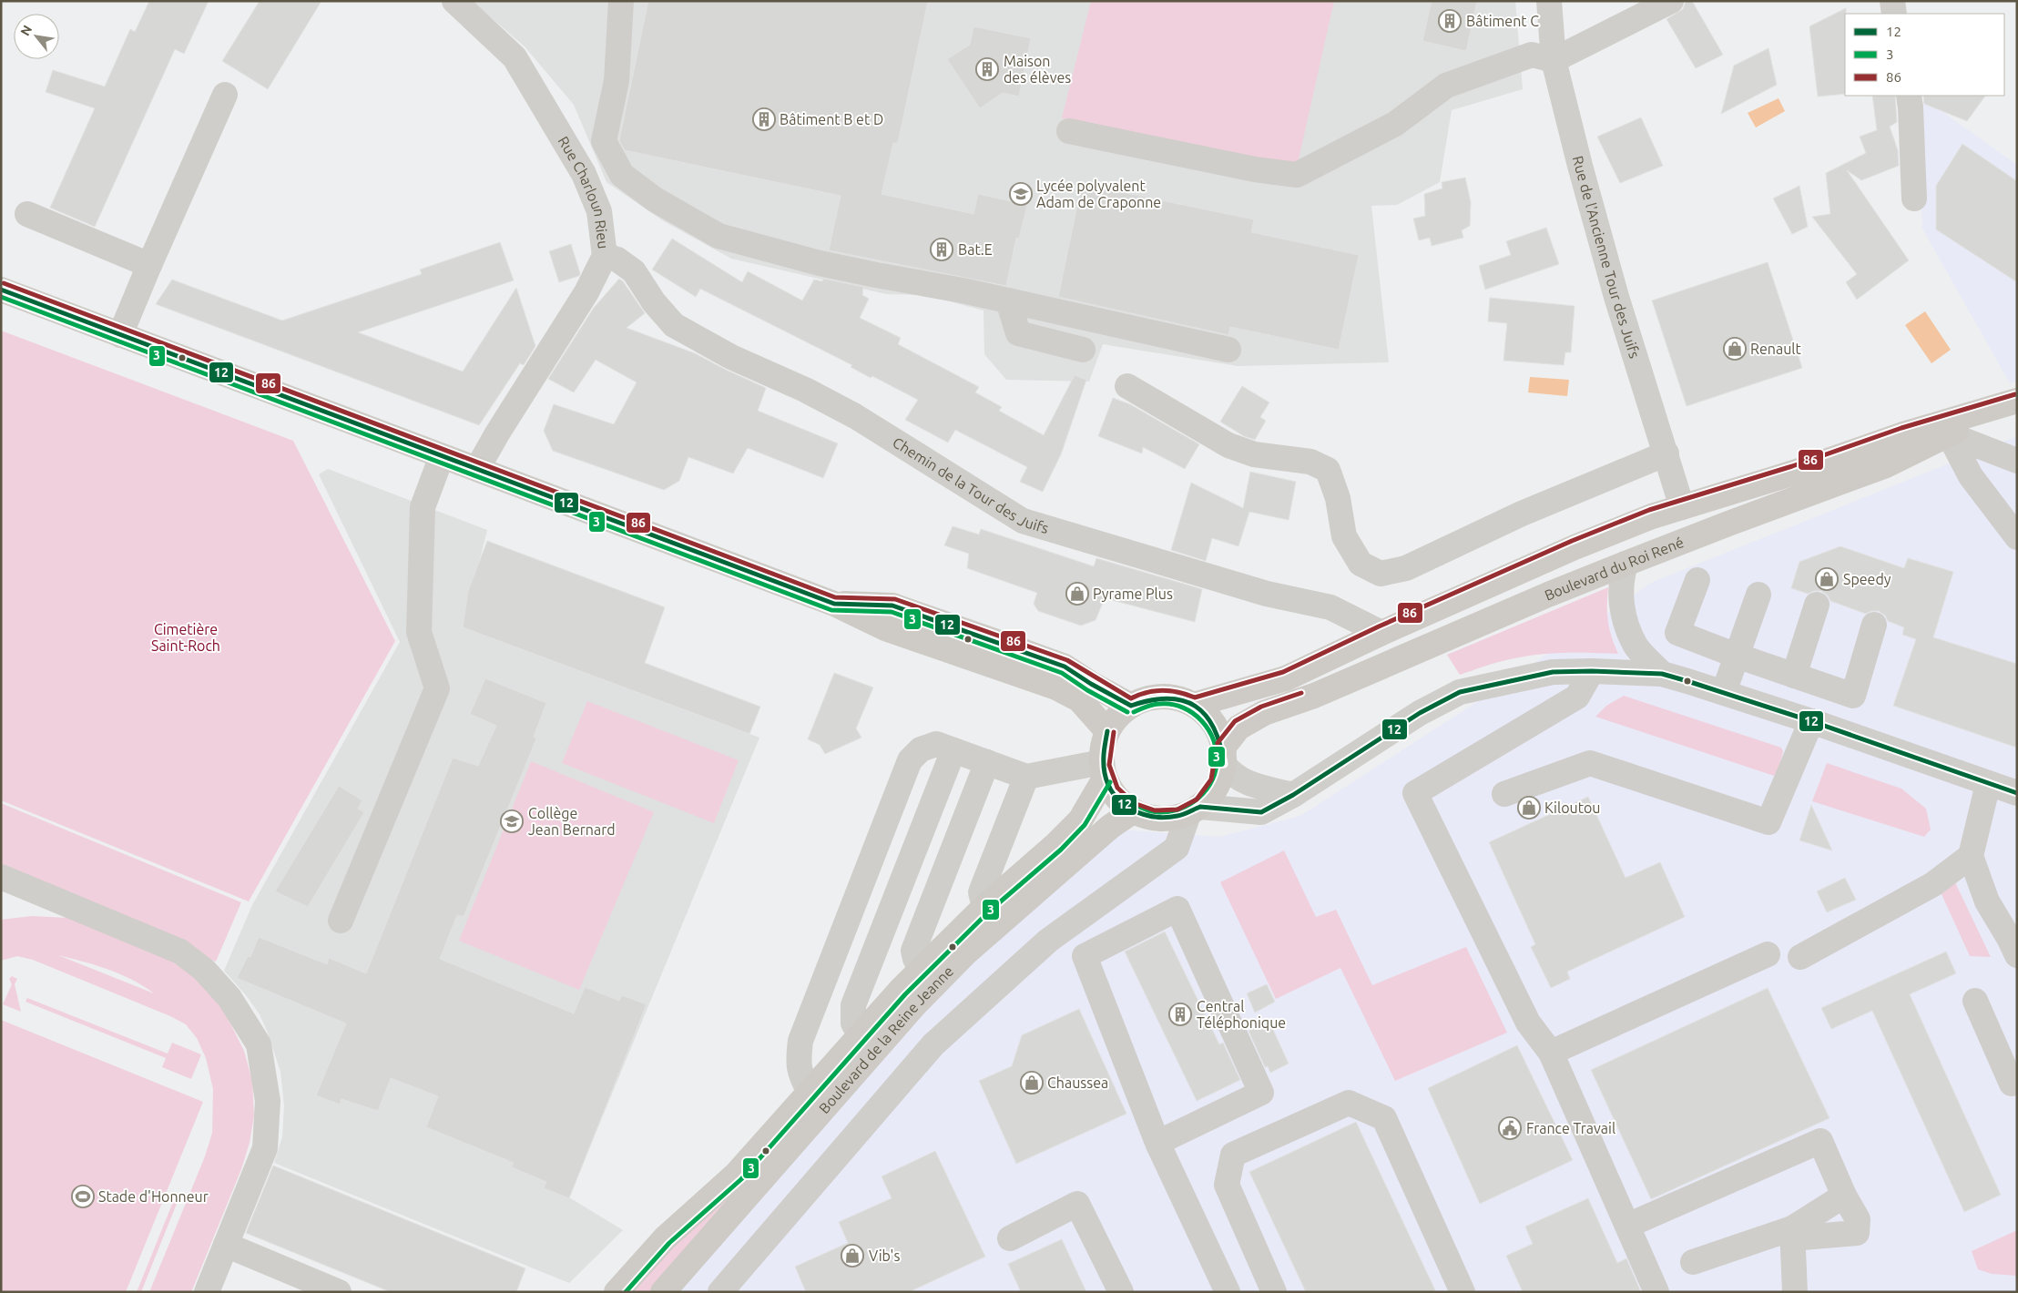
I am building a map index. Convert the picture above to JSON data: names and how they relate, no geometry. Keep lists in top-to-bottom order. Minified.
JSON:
{"streets":{"main road":["Boulevard du Roi René","Boulevard de la Reine Jeanne"],"street":["Rue Charloun Rieu","Rue de l'Ancienne Tour des Juifs","Chemin de la Tour des Juifs"]},"crossings":[["Rue Charloun Rieu","Chemin de la Tour des Juifs"],["Rue de l'Ancienne Tour des Juifs","Boulevard du Roi René"],["Chemin de la Tour des Juifs","Boulevard du Roi René"],["Boulevard du Roi René","Boulevard de la Reine Jeanne"]],"parks":["Cimetière Saint-Roch"],"places":{"building":["Bâtiment C","Maison des élèves","Bâtiment B et D","Bat.E","Central Téléphonique"],"school or university":["Lycée polyvalent Adam de Craponne","Collège Jean Bernard"],"shop":["Renault","Speedy","Pyrame Plus","Kiloutou","Chaussea","Vib's"],"public building":["France Travail"],"sports":["Stade d'Honneur"]},"lines":["transit line 86","transit line 12","transit line 3"],"legend":["12","3","86"],"north":"top left"}
